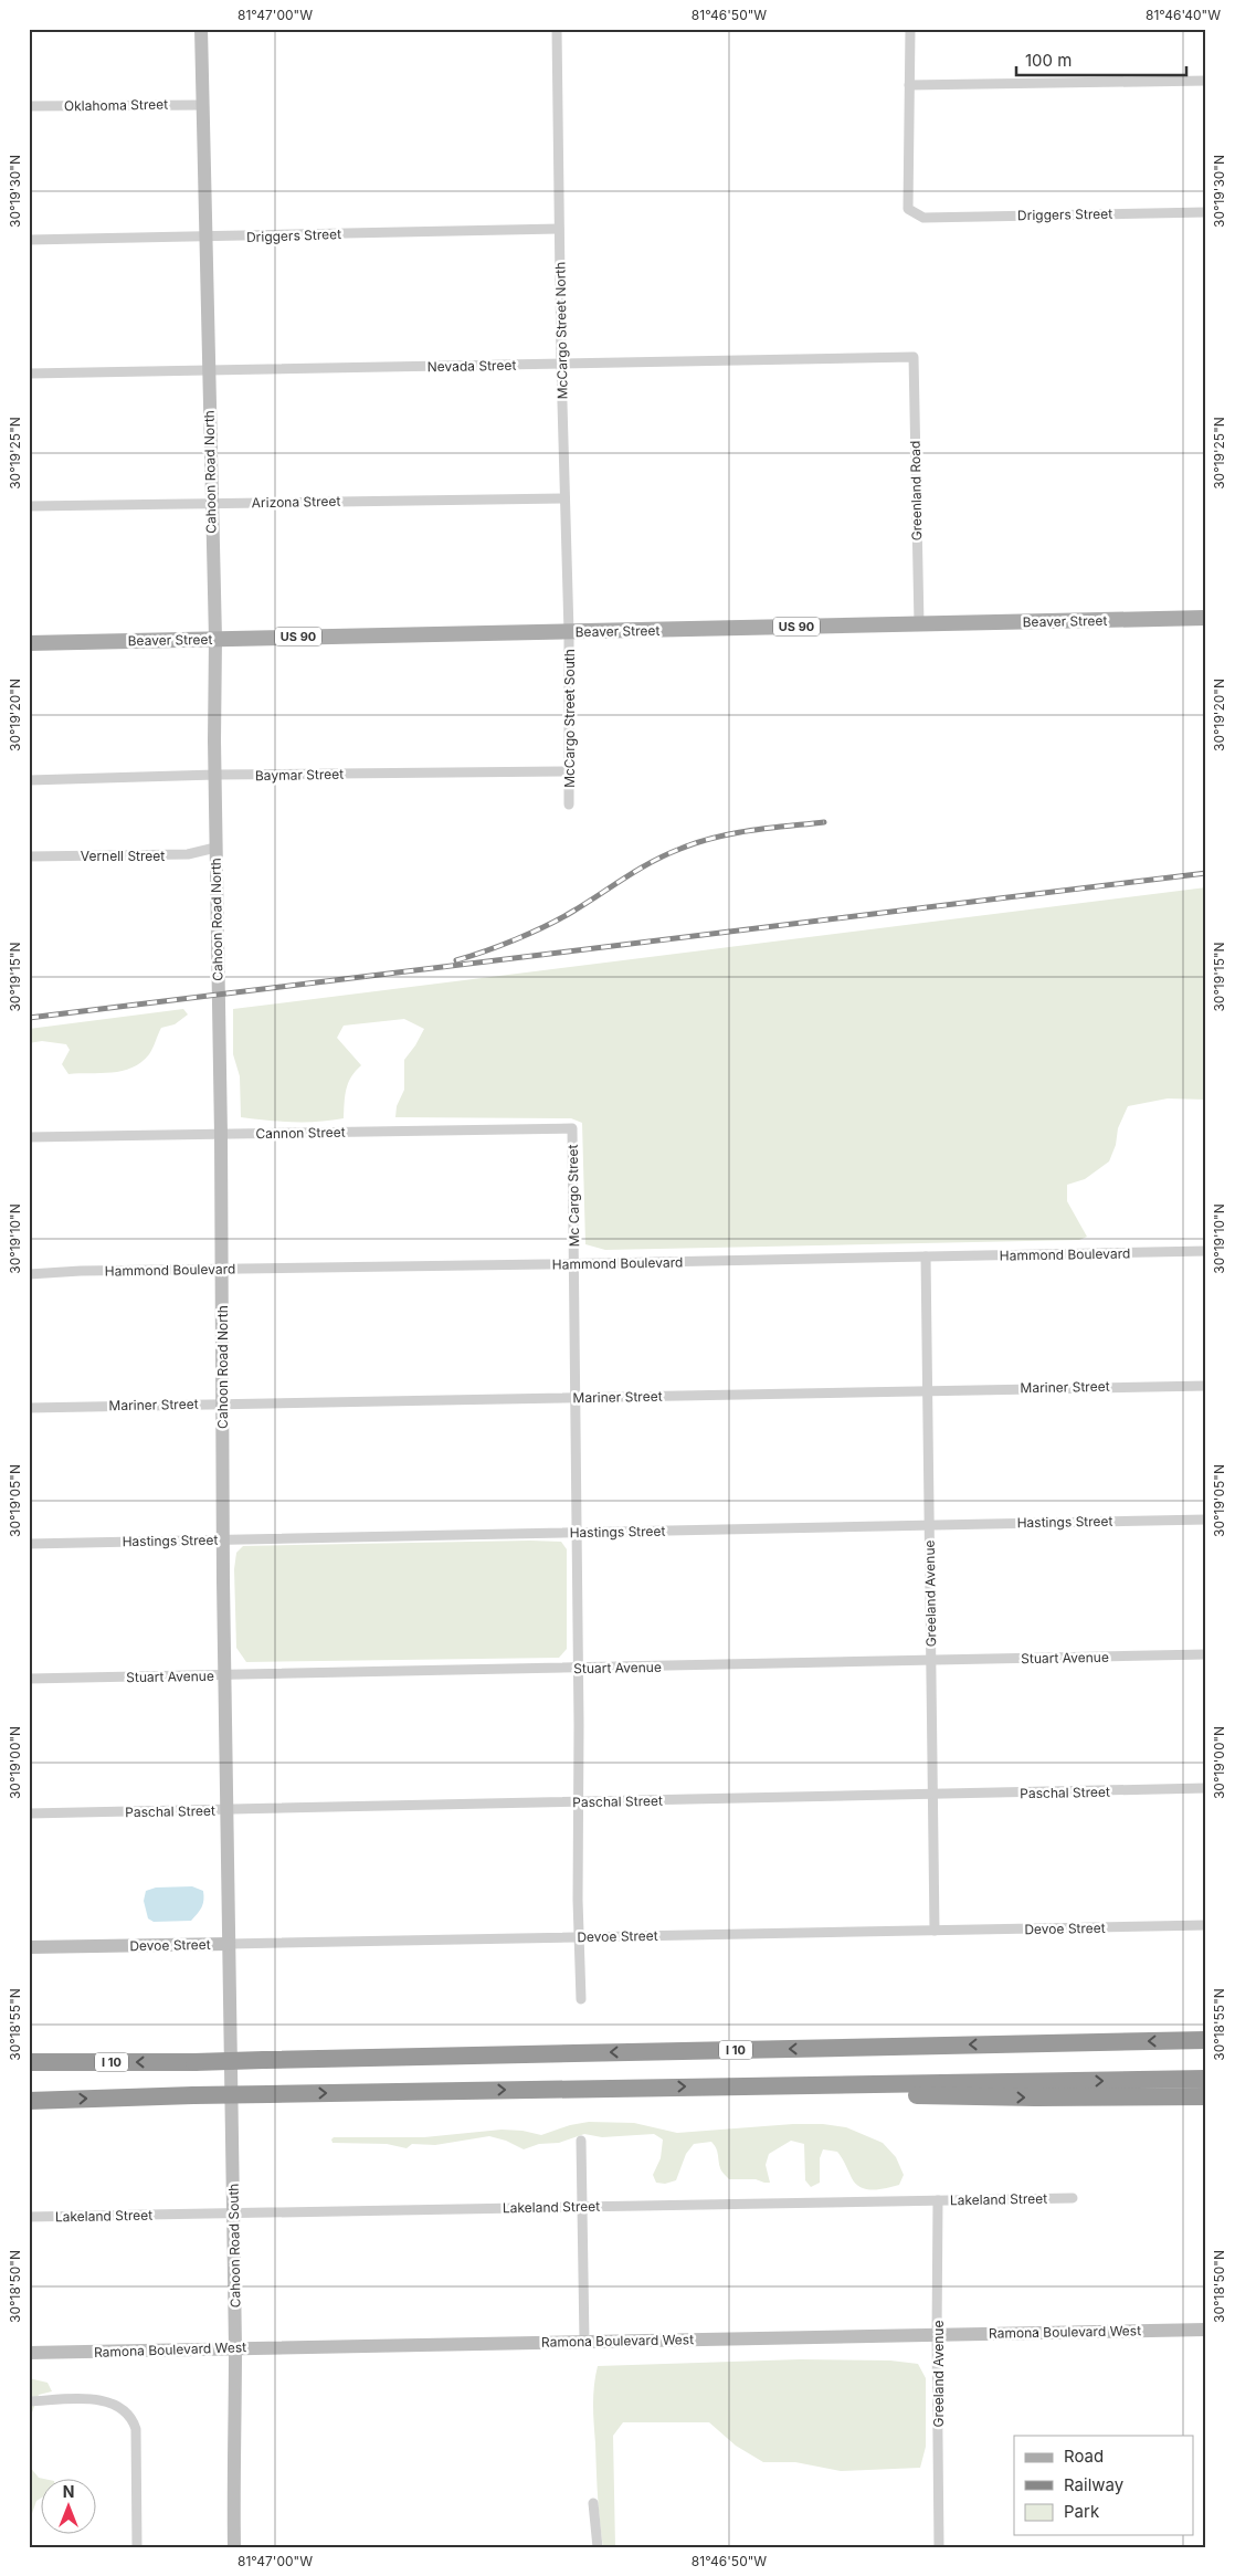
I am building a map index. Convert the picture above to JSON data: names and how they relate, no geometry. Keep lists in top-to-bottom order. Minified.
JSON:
{"streets":{"highway":["I 10"],"main road":["Beaver Street","US 90"],"street":["Oklahoma Street","Driggers Street","McCargo Street North","Nevada Street","Cahoon Road North","Greenland Road","Arizona Street","McCargo Street South","Baymar Street","Vernell Street","Cannon Street","Mc Cargo Street","Hammond Boulevard","Mariner Street","Hastings Street","Greeland Avenue","Stuart Avenue","Paschal Street","Devoe Street","Lakeland Street","Cahoon Road South","Ramona Boulevard West"]},"crossings":[["Oklahoma Street","Cahoon Road North"],["Driggers Street","McCargo Street North"],["Driggers Street","Cahoon Road North"],["McCargo Street North","Nevada Street"],["McCargo Street North","Arizona Street"],["McCargo Street North","Beaver Street"],["McCargo Street North","McCargo Street South"],["Nevada Street","Cahoon Road North"],["Nevada Street","Greenland Road"],["Cahoon Road North","Arizona Street"],["Cahoon Road North","Beaver Street"],["Cahoon Road North","Baymar Street"],["Cahoon Road North","Vernell Street"],["Cahoon Road North","Cannon Street"],["Cahoon Road North","Hammond Boulevard"],["Cahoon Road North","Mariner Street"],["Cahoon Road North","Hastings Street"],["Cahoon Road North","Stuart Avenue"],["Cahoon Road North","Paschal Street"],["Greenland Road","Beaver Street"],["Beaver Street","McCargo Street South"],["McCargo Street South","Baymar Street"],["Cannon Street","Mc Cargo Street"],["Mc Cargo Street","Hammond Boulevard"],["Hammond Boulevard","Greeland Avenue"],["Mariner Street","Greeland Avenue"],["Hastings Street","Greeland Avenue"],["Greeland Avenue","Stuart Avenue"],["Greeland Avenue","Paschal Street"],["Greeland Avenue","Devoe Street"],["Greeland Avenue","Lakeland Street"],["Greeland Avenue","Ramona Boulevard West"],["Devoe Street","Cahoon Road South"],["Lakeland Street","Cahoon Road South"],["Cahoon Road South","Ramona Boulevard West"]],"legend":["Road","Railway","Park"],"scale_bar":"100 m","north":"top","coordinates":["81°47'00\"W","81°46'50\"W","81°46'40\"W","30°19'30\"N","30°19'25\"N","30°19'20\"N","30°19'15\"N","30°19'10\"N","30°19'05\"N","30°19'00\"N","30°18'55\"N","30°18'50\"N"]}
